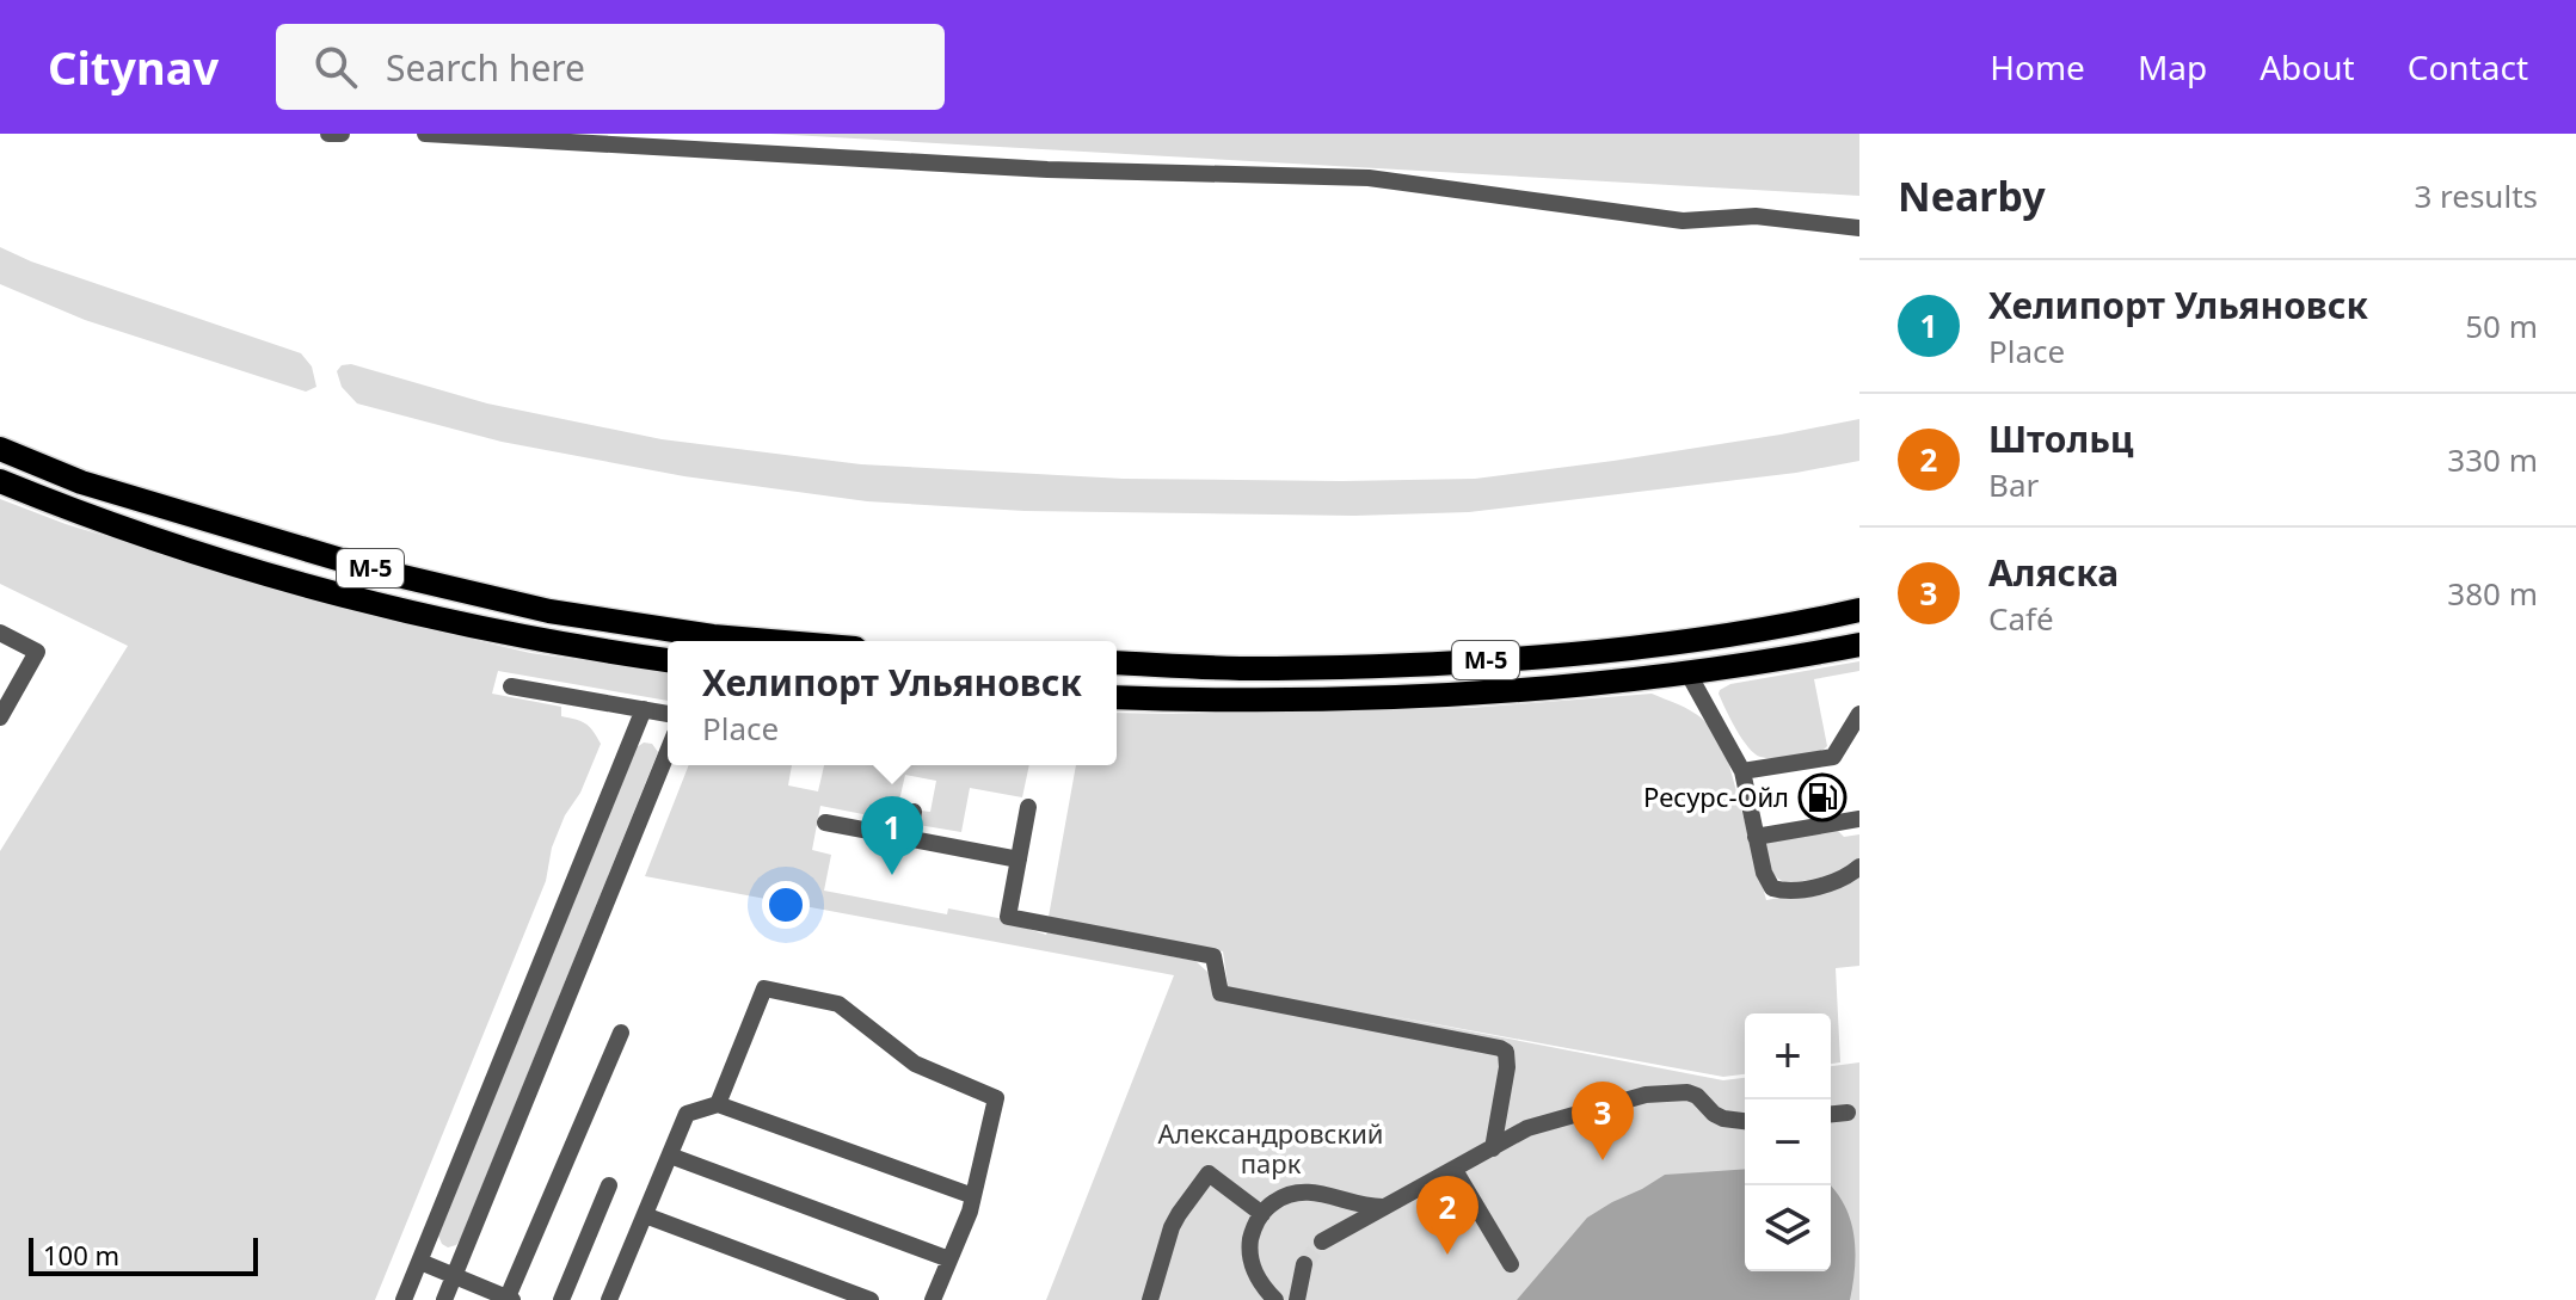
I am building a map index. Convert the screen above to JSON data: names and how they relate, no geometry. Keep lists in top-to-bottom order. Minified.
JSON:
{"streets":{"highway":["М-5"]},"parks":["Александровский парк"],"places":{"fuel station":["Ресурс-Ойл"]},"scale_bar":"100 m","page":{"header":"Citynav","search":"Search here","nav":["Home","Map","About","Contact"],"heading":["Nearby","3 results"],"list":[{"mark":"1","name":"Хелипорт Ульяновск","note":"Place","value":"50 m"},{"mark":"2","name":"Штольц","note":"Bar","value":"330 m"},{"mark":"3","name":"Аляска","note":"Café","value":"380 m"}],"popup":["Хелипорт Ульяновск","Place"],"pins":["1","3","2"],"map_buttons":["+","−"],"scale":"100 m"}}
